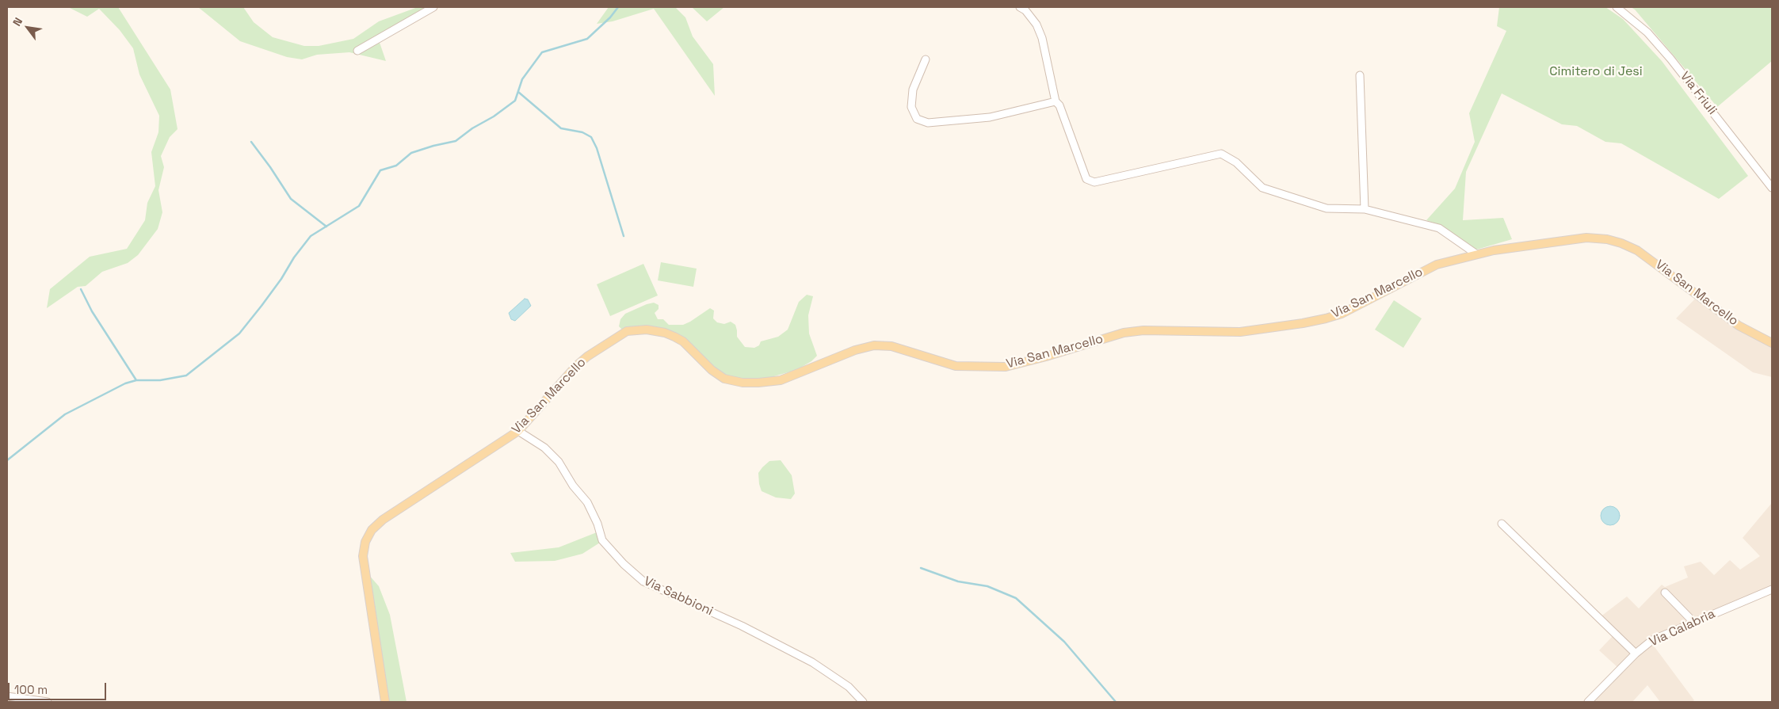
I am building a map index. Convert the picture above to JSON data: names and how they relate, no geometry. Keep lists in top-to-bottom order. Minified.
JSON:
{"streets":{"main road":["Via San Marcello"],"street":["Via Friuli","Via Sabbioni","Via Calabria"]},"crossings":[["Via San Marcello","Via Sabbioni"]],"parks":["Cimitero di Jesi"],"scale_bar":"100 m","north":"top left"}
